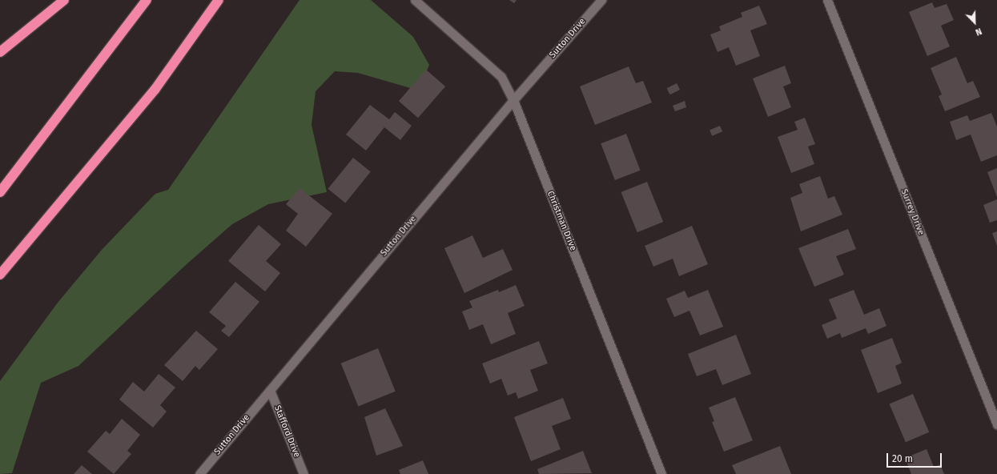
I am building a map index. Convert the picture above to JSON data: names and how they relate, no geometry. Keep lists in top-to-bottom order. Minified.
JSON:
{"streets":{"street":["Sutton Drive","Surrey Drive","Christman Drive","Stafford Drive"]},"crossings":[["Sutton Drive","Christman Drive"],["Sutton Drive","Stafford Drive"]],"scale_bar":"20 m","north":"bottom right"}
